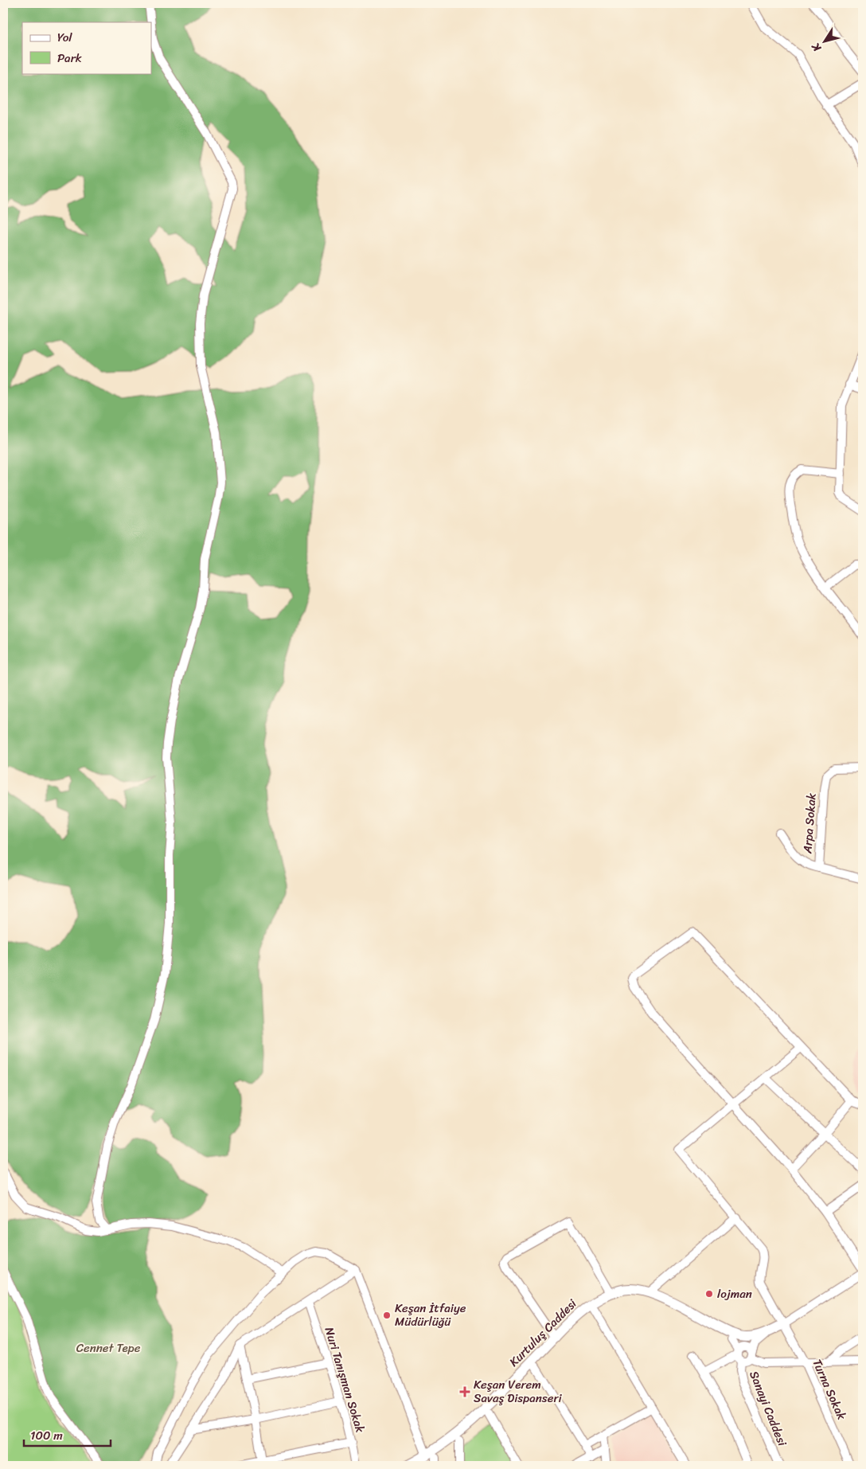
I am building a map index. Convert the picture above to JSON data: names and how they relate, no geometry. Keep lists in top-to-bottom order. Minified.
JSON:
{"streets":{"main road":["Kurtuluş Caddesi"],"street":["Arpa Sokak","Nuri Tanışman Sokak","Turna Sokak","Sanayi Caddesi"]},"crossings":[["Kurtuluş Caddesi","Turna Sokak"]],"parks":["Cennet Tepe"],"places":{"other":["lojman","Keşan İtfaiye Müdürlüğü"],"health":["Keşan Verem Savaş Dispanseri"]},"legend":["Yol","Park"],"scale_bar":"100 m","north":"bottom left"}
